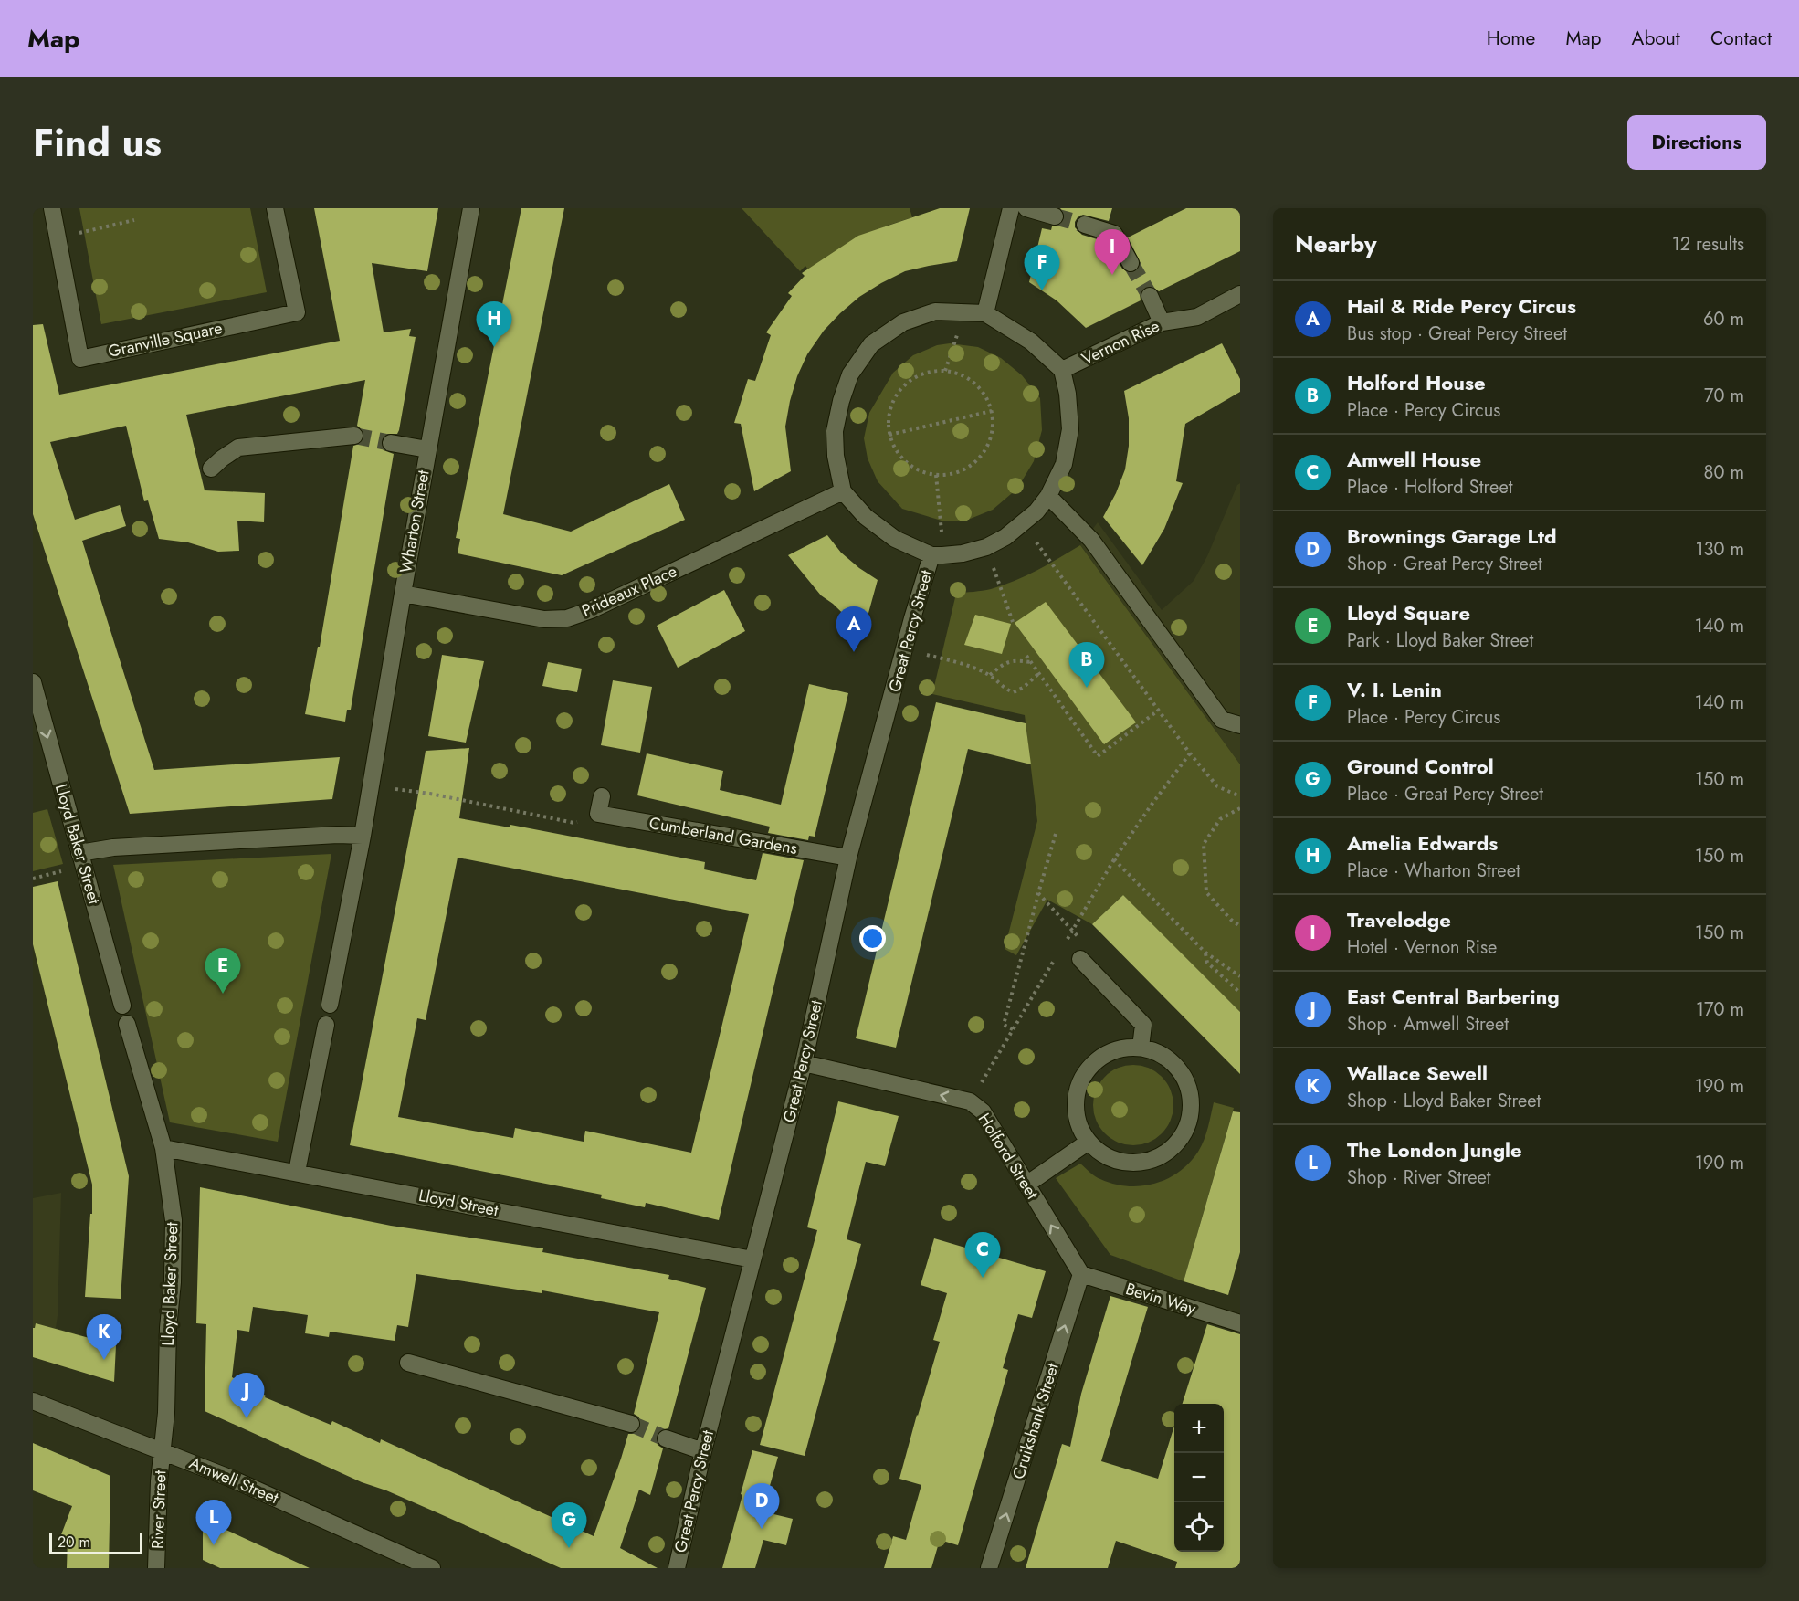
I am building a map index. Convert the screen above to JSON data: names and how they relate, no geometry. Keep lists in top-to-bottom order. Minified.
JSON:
{"streets":{"street":["Granville Square","Vernon Rise","Wharton Street","Prideaux Place","Great Percy Street","Cumberland Gardens","Lloyd Baker Street","Holford Street","Lloyd Street","Bevin Way","Cruikshank Street","Amwell Street","River Street"]},"crossings":[["Wharton Street","Prideaux Place"],["Great Percy Street","Cumberland Gardens"],["Great Percy Street","Holford Street"],["Great Percy Street","Lloyd Street"],["Lloyd Baker Street","Lloyd Street"],["Lloyd Baker Street","Amwell Street"],["Lloyd Baker Street","River Street"],["Holford Street","Bevin Way"],["Holford Street","Cruikshank Street"],["Bevin Way","Cruikshank Street"],["Amwell Street","River Street"]],"one_way":["Holford Street","Cruikshank Street"],"scale_bar":"20 m","page":{"header":"Map","nav":["Home","Map","About","Contact"],"title":"Find us","buttons":"Directions","heading":["Nearby","12 results"],"pins":["I","F","H","A","B","E","C","K","J","D","L","G"],"list":[{"mark":"A","name":"Hail & Ride Percy Circus","note":"Bus stop · Great Percy Street","value":"60 m"},{"mark":"B","name":"Holford House","note":"Place · Percy Circus","value":"70 m"},{"mark":"C","name":"Amwell House","note":"Place · Holford Street","value":"80 m"},{"mark":"D","name":"Brownings Garage Ltd","note":"Shop · Great Percy Street","value":"130 m"},{"mark":"E","name":"Lloyd Square","note":"Park · Lloyd Baker Street","value":"140 m"},{"mark":"F","name":"V. I. Lenin","note":"Place · Percy Circus","value":"140 m"},{"mark":"G","name":"Ground Control","note":"Place · Great Percy Street","value":"150 m"},{"mark":"H","name":"Amelia Edwards","note":"Place · Wharton Street","value":"150 m"},{"mark":"I","name":"Travelodge","note":"Hotel · Vernon Rise","value":"150 m"},{"mark":"J","name":"East Central Barbering","note":"Shop · Amwell Street","value":"170 m"},{"mark":"K","name":"Wallace Sewell","note":"Shop · Lloyd Baker Street","value":"190 m"},{"mark":"L","name":"The London Jungle","note":"Shop · River Street","value":"190 m"}],"map_buttons":["+","−"],"scale":"20 m"}}
